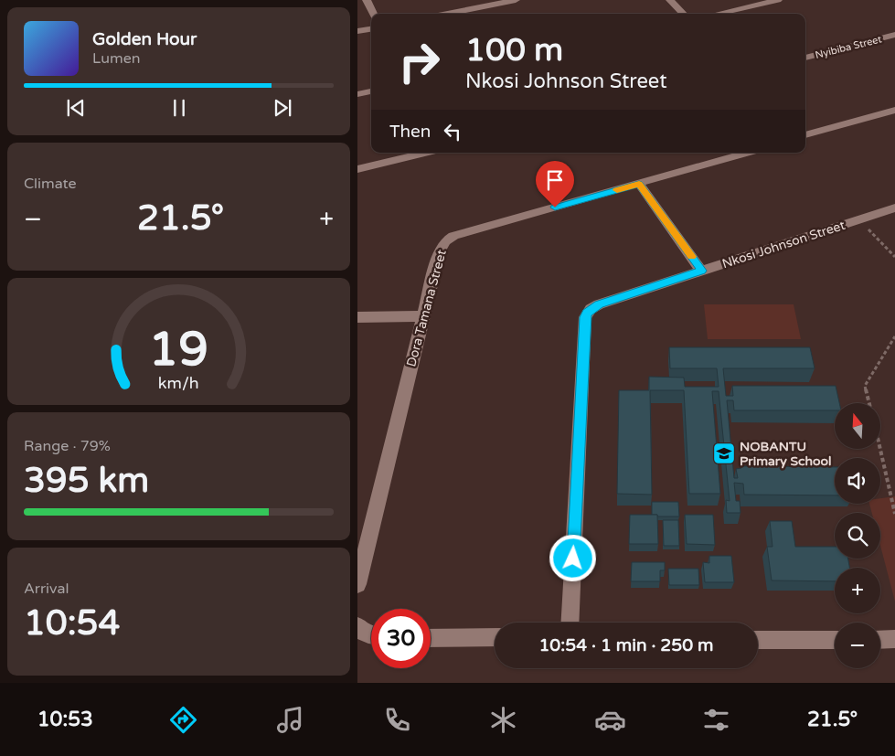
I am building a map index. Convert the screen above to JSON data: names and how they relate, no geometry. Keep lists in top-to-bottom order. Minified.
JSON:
{"streets":{"street":["Nyibiba Street","Nkosi Johnson Street","Dora Tamana Street"]},"places":{"school or university":["NOBANTU Primary School"]},"north":"top","page":{"turn":["100 m","Nkosi Johnson Street"],"song":["Golden Hour","Lumen"],"then":"Then","tile":["Climate",["Range · 79%","395 km"],["Arrival","10:54"]],"heat":["−","21.5°","+"],"map_buttons":["+","−"],"limit":"30","trip":"10:54 · 1 min · 250 m","tabs":["10:53","21.5°"],"gauge":["19","km/h"]}}
